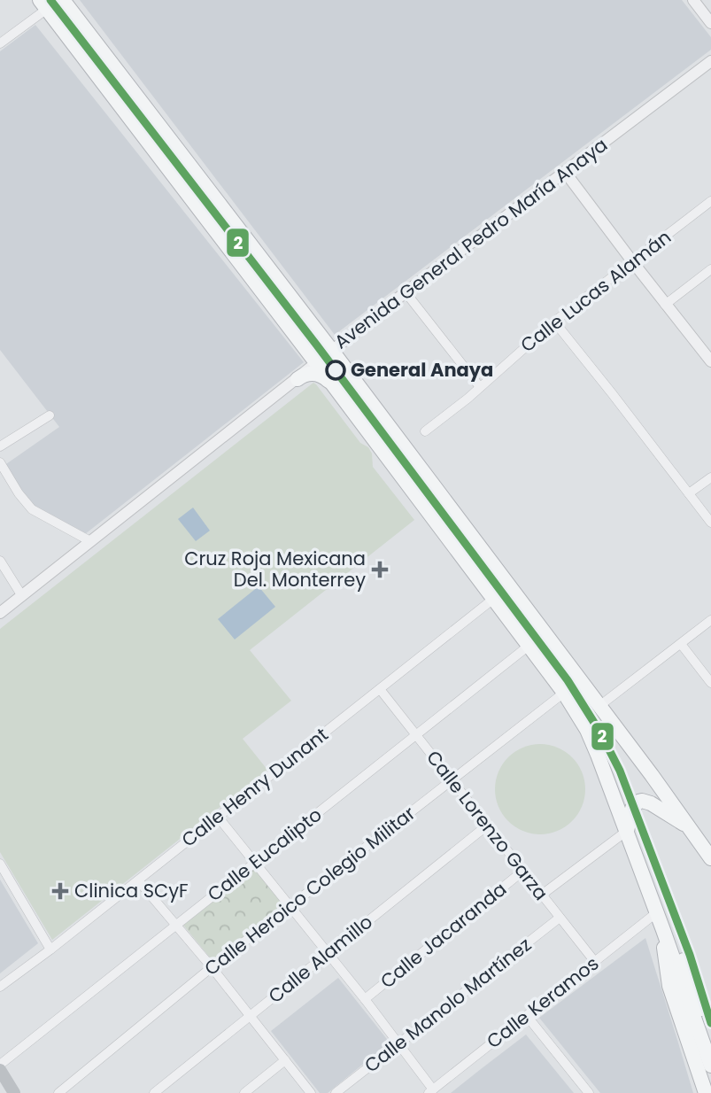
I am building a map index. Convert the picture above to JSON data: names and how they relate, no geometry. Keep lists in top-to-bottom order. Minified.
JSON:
{"streets":{"street":["Avenida General Pedro María Anaya","Calle Lucas Alamán","Calle Henry Dunant","Calle Lorenzo Garza","Calle Eucalipto","Calle Heroico Colegio Militar","Calle Jacaranda","Calle Alamillo","Calle Keramos","Calle Manolo Martínez"]},"crossings":[["Calle Henry Dunant","Calle Lorenzo Garza"],["Calle Lorenzo Garza","Calle Eucalipto"],["Calle Lorenzo Garza","Calle Heroico Colegio Militar"],["Calle Lorenzo Garza","Calle Jacaranda"],["Calle Lorenzo Garza","Calle Alamillo"],["Calle Lorenzo Garza","Calle Keramos"],["Calle Lorenzo Garza","Calle Manolo Martínez"]],"places":{"other":["General Anaya"],"health":["Cruz Roja Mexicana Del. Monterrey","Clinica SCyF"]},"lines":["transit line 2"]}
